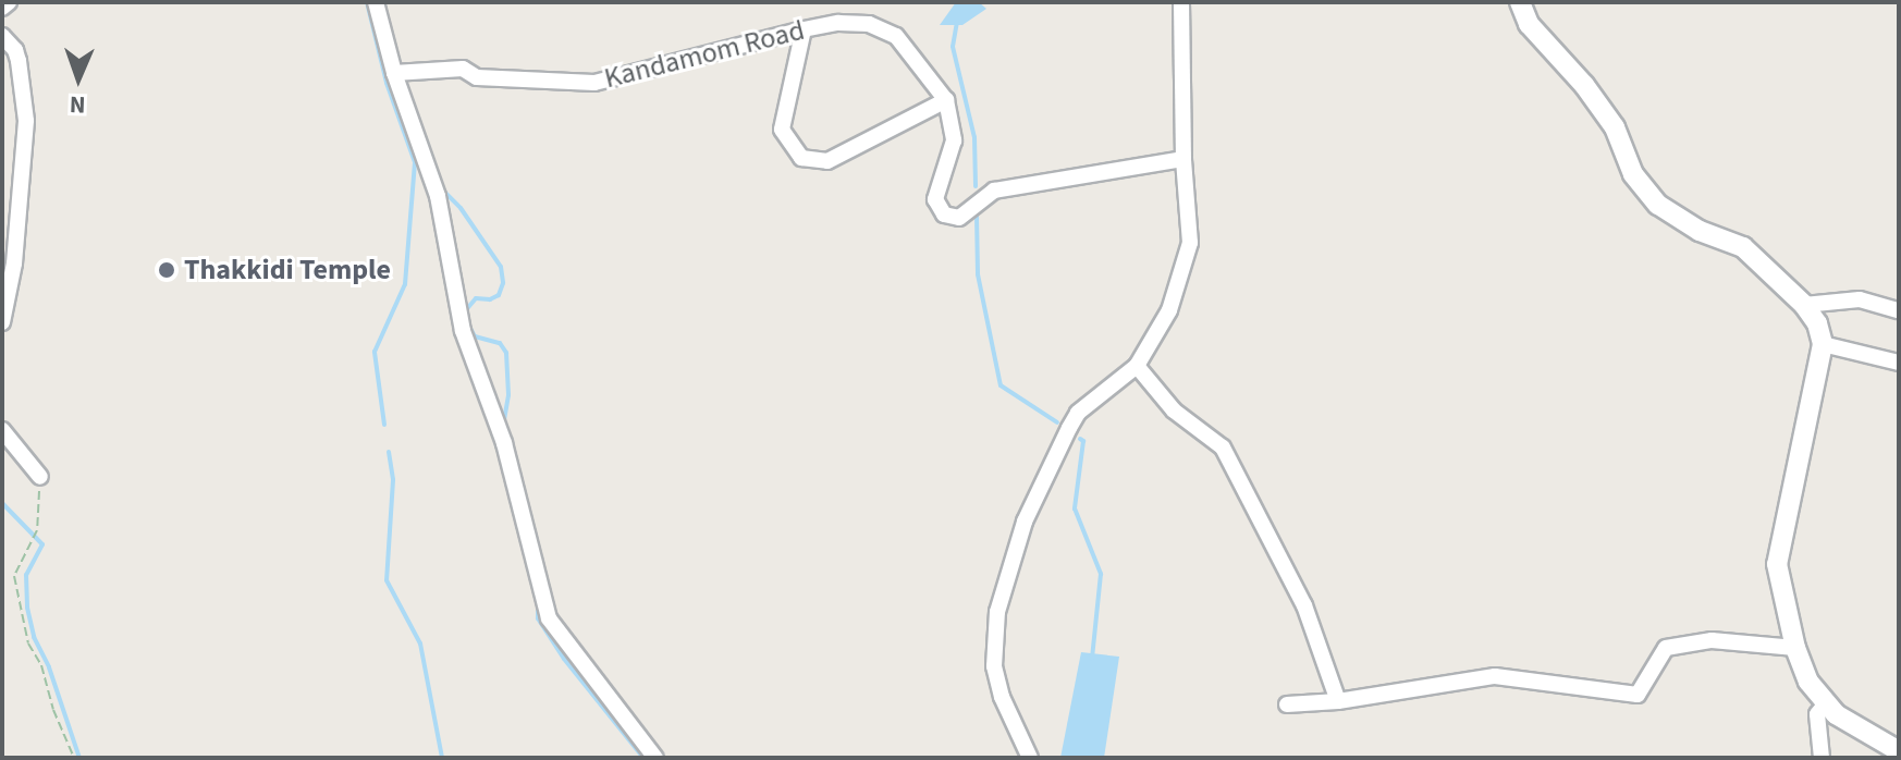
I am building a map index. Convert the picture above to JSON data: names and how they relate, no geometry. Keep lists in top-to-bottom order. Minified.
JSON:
{"streets":{"street":["Kandamom Road"]},"places":["Thakkidi Temple"],"north":"bottom"}
